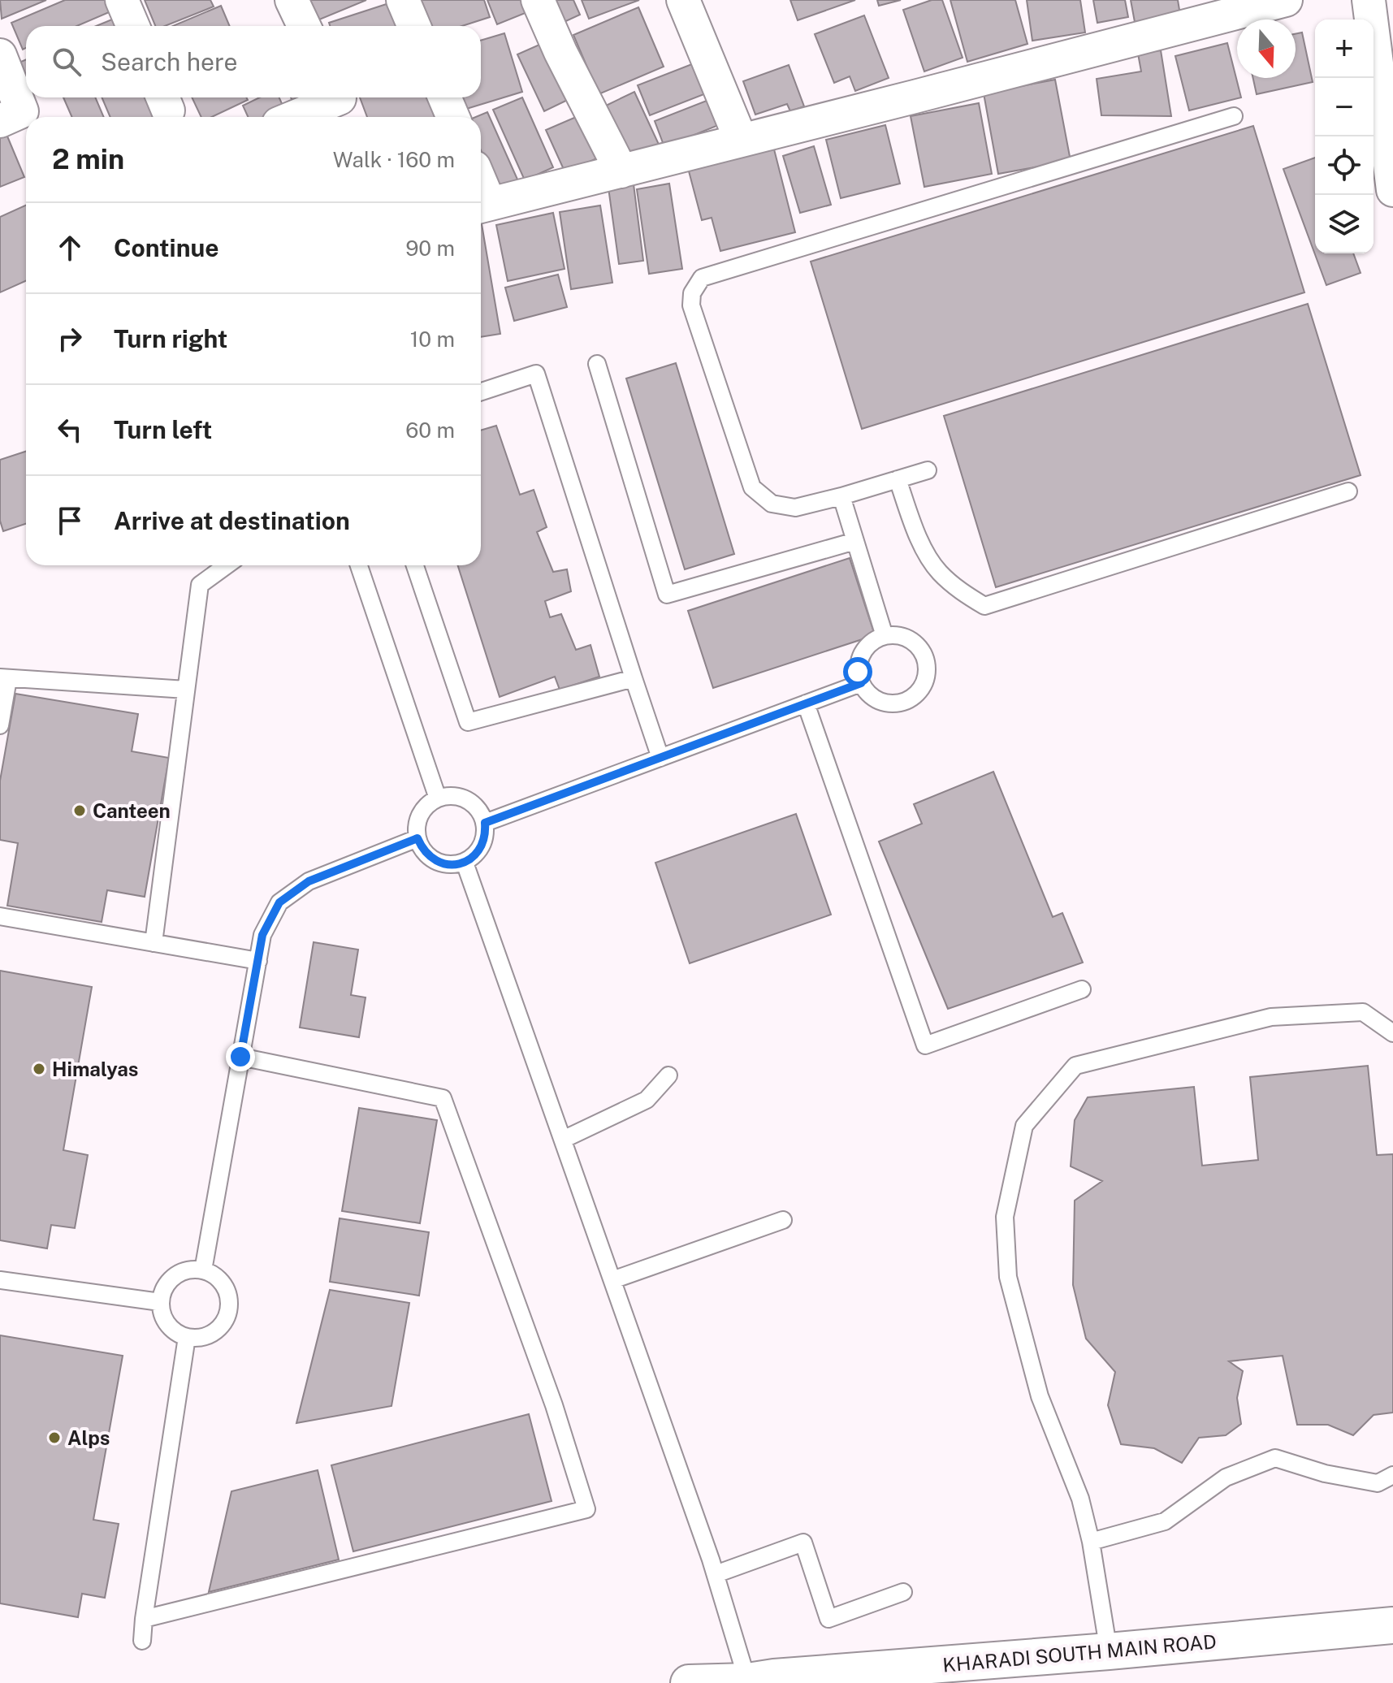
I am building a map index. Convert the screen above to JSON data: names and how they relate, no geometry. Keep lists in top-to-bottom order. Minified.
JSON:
{"streets":{"main road":["KHARADI SOUTH MAIN ROAD"]},"places":["Canteen","Himalyas","Alps"],"north":"bottom","page":{"map_buttons":["+","−"],"search":"Search here","heading":["2 min","Walk · 160 m"],"list":[["Continue","90 m"],["Turn right","10 m"],["Turn left","60 m"],"Arrive at destination"]}}
